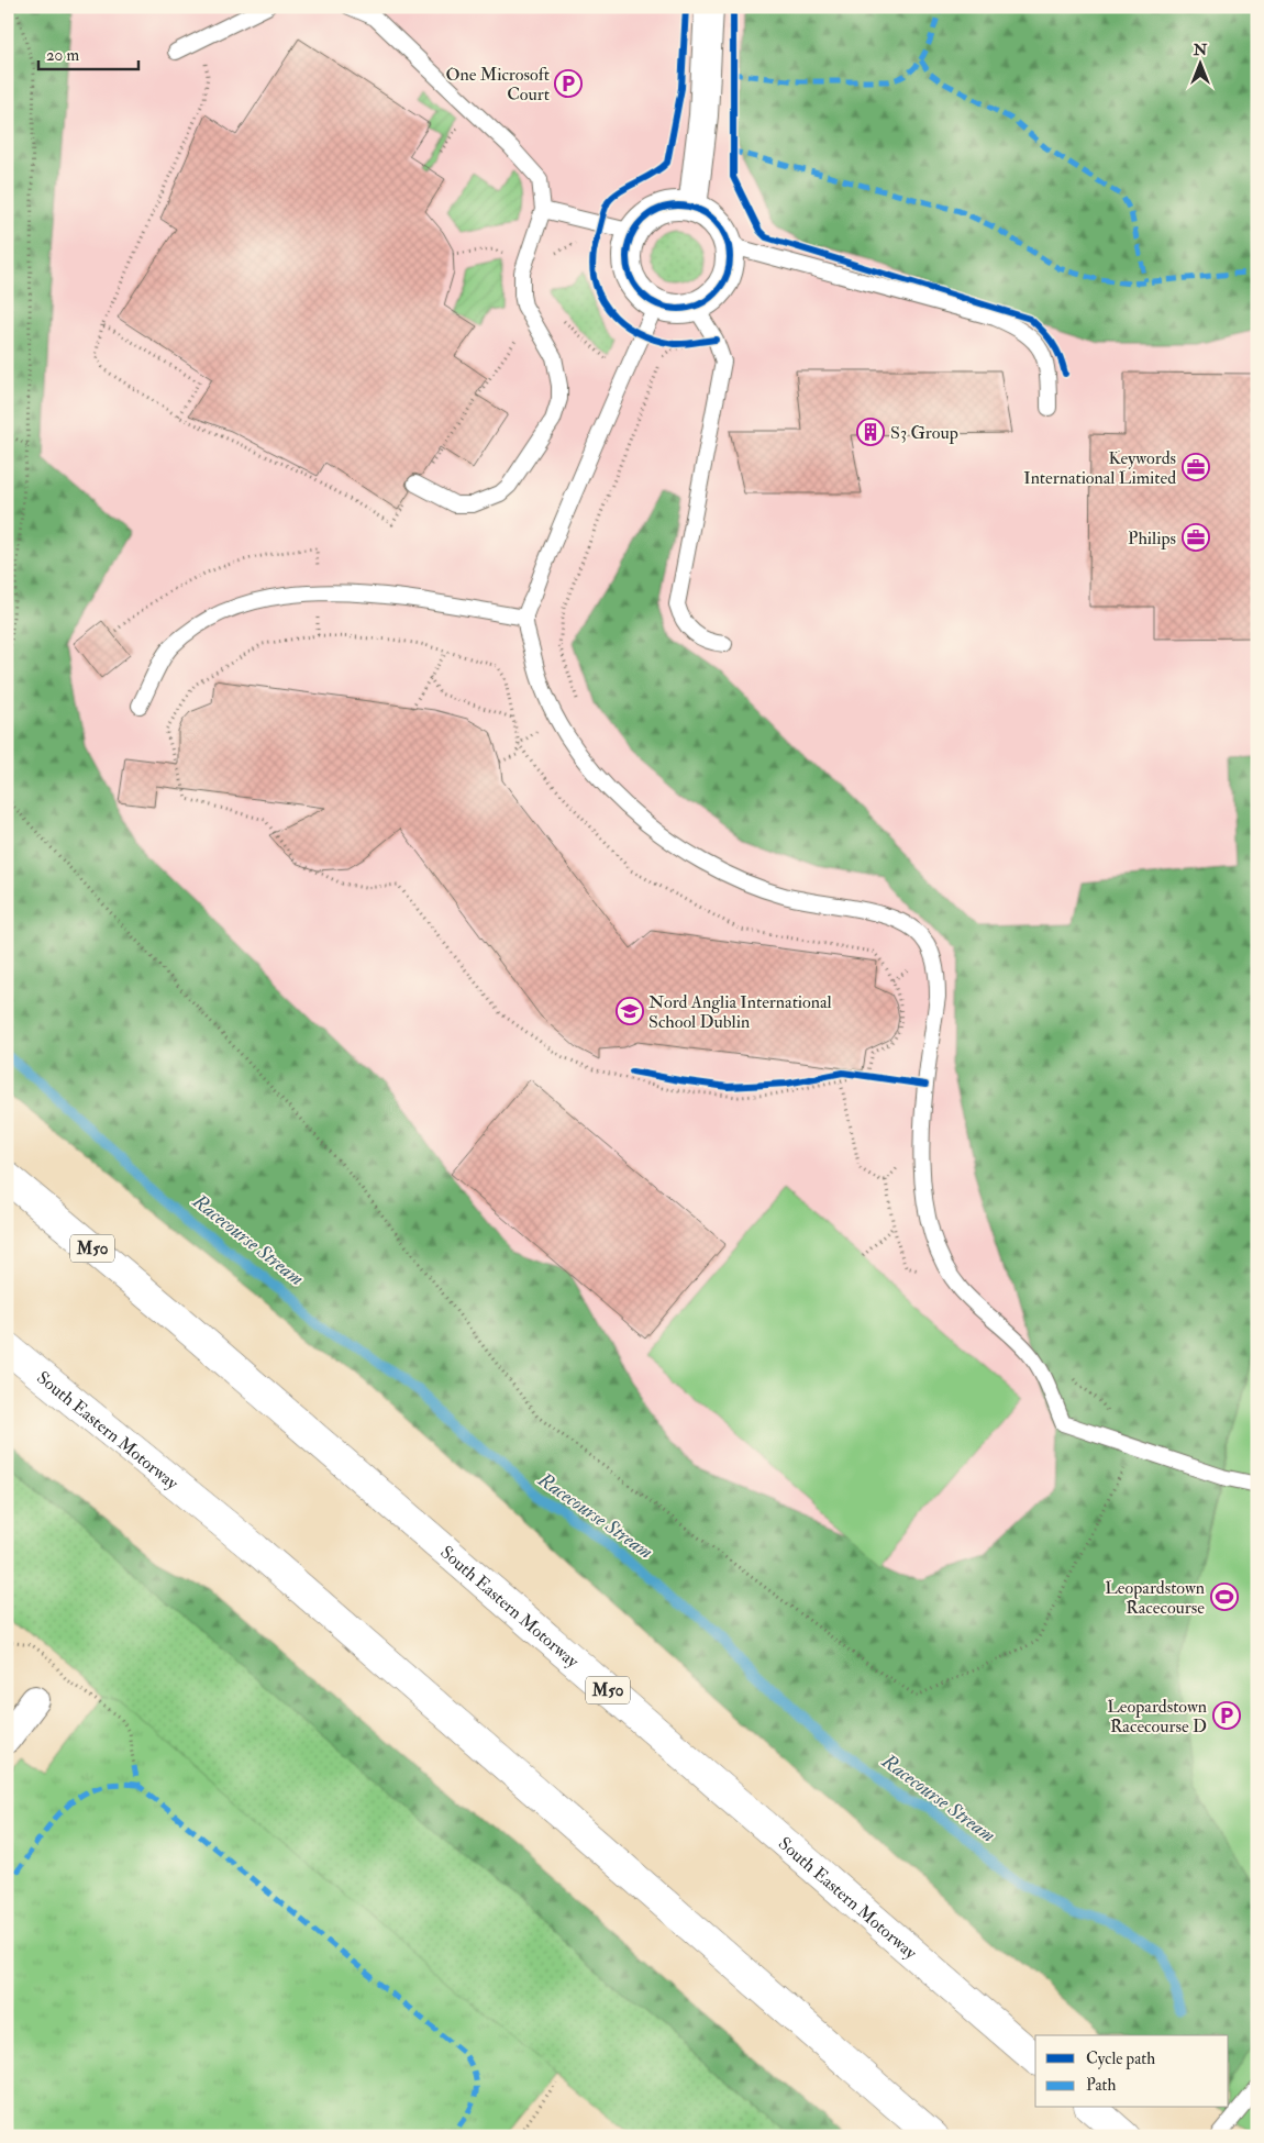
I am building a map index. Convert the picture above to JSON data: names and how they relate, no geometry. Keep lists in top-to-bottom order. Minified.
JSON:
{"streets":{"highway":["M50","South Eastern Motorway"]},"water":["Racecourse Stream"],"places":{"parking":["One Microsoft Court","Leopardstown Racecourse D"],"building":["S3 Group"],"office":["Keywords International Limited","Philips"],"school or university":["Nord Anglia International School Dublin"],"sports":["Leopardstown Racecourse"]},"legend":["Cycle path","Path"],"scale_bar":"20 m","north":"top"}
